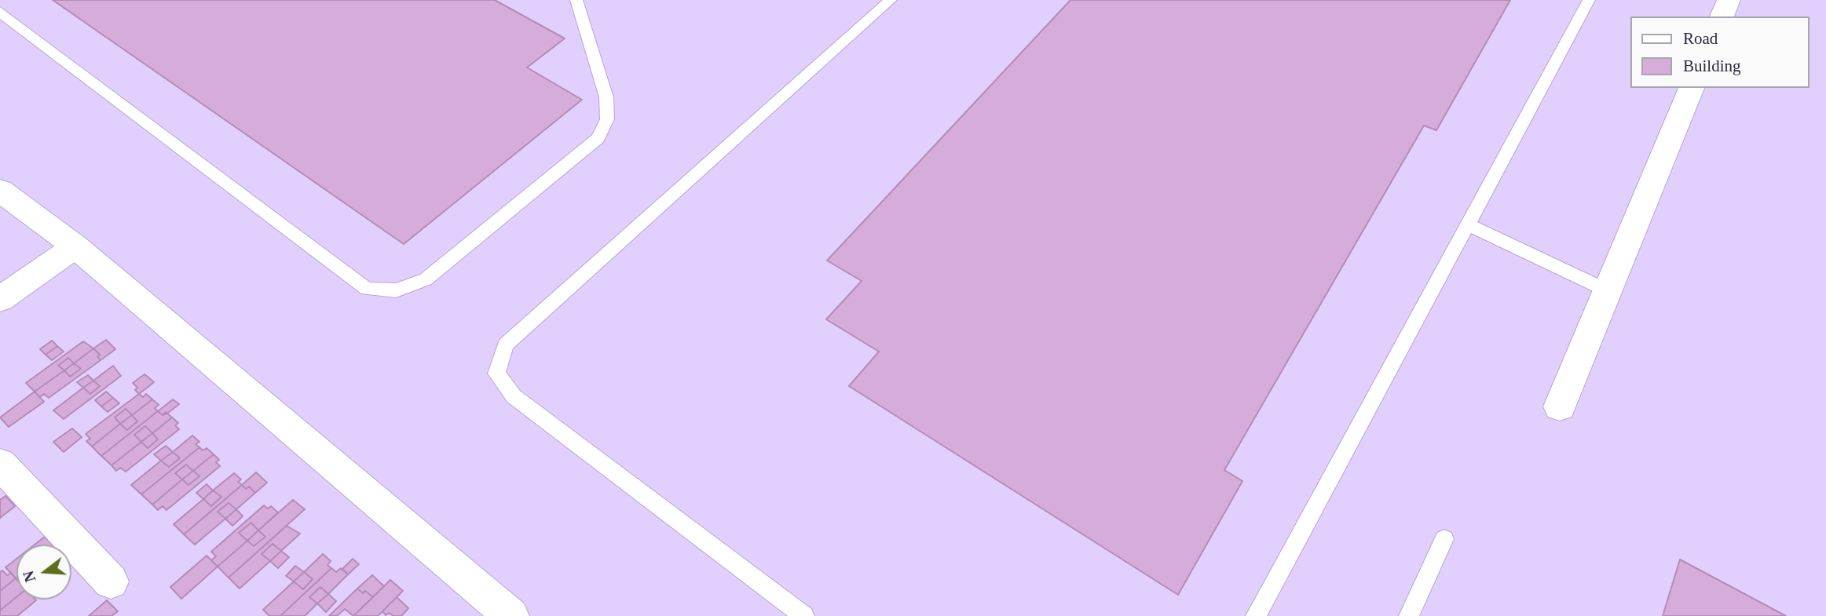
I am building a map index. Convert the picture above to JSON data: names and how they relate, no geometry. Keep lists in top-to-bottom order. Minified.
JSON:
{"legend":["Road","Building"],"north":"left"}
